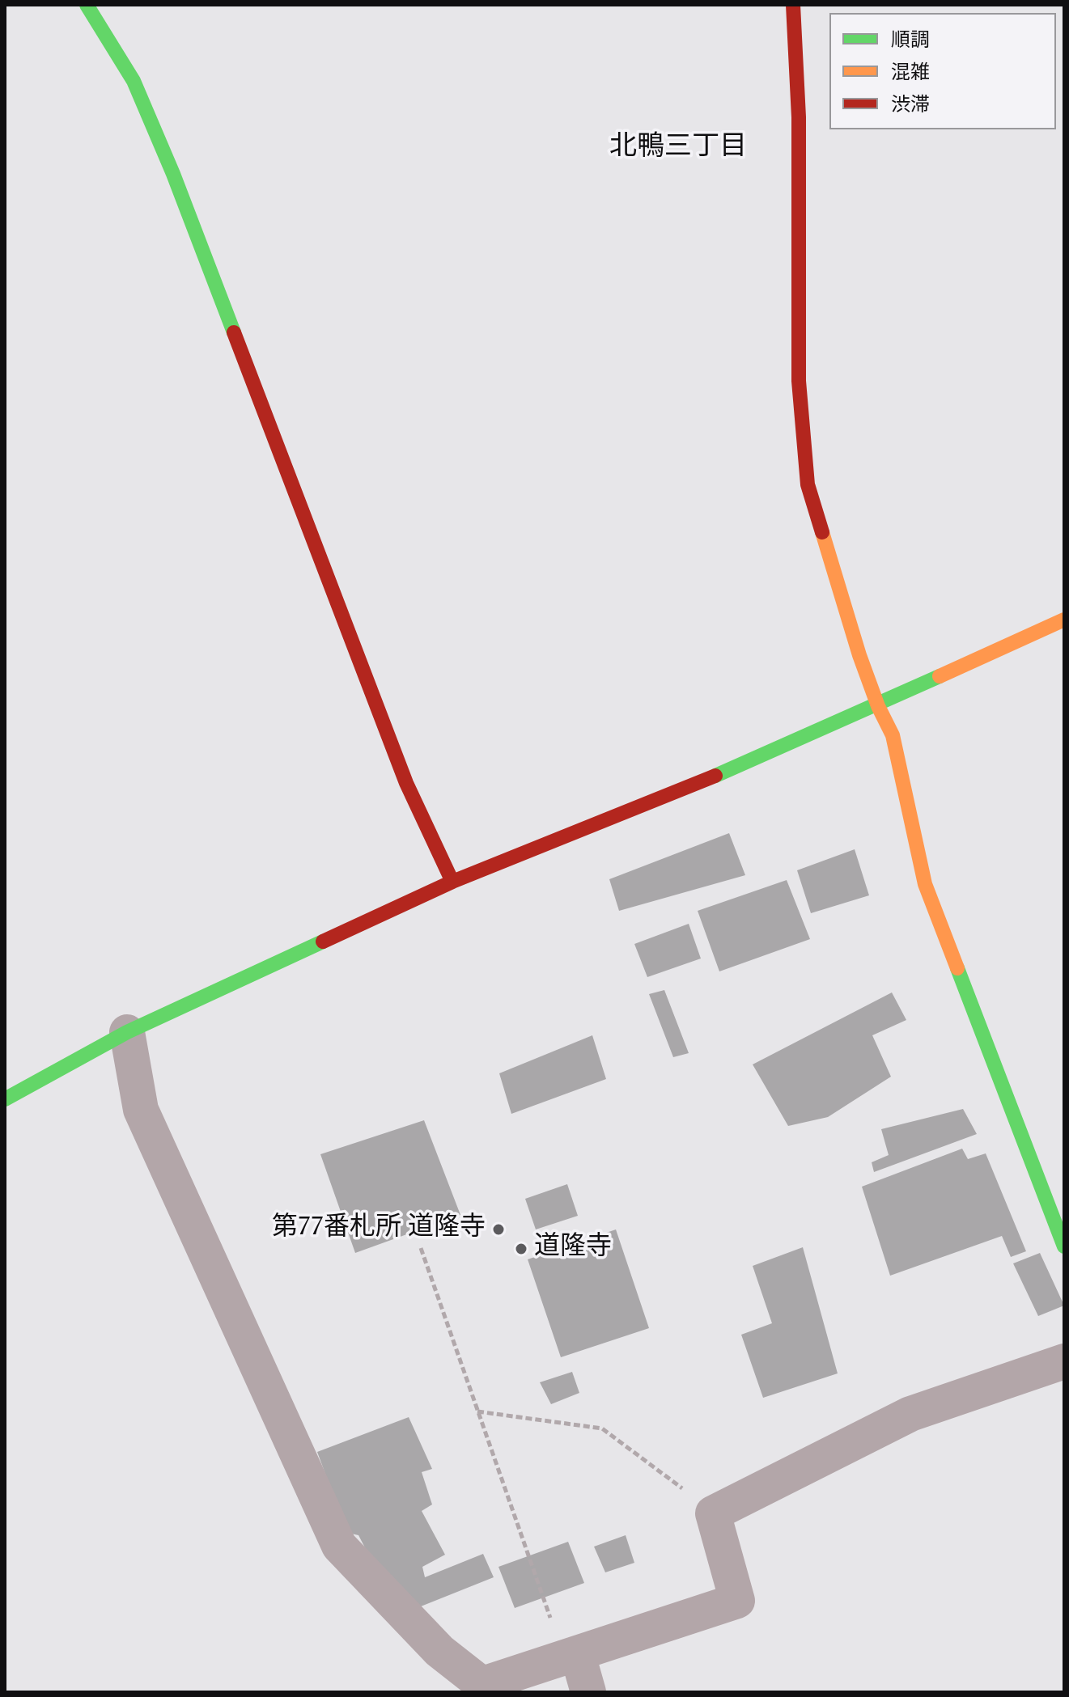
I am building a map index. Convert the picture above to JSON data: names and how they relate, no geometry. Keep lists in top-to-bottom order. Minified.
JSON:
{"districts":["北鴨三丁目"],"places":["第77番札所 道隆寺","道隆寺"],"legend":["順調","混雑","渋滞"]}
